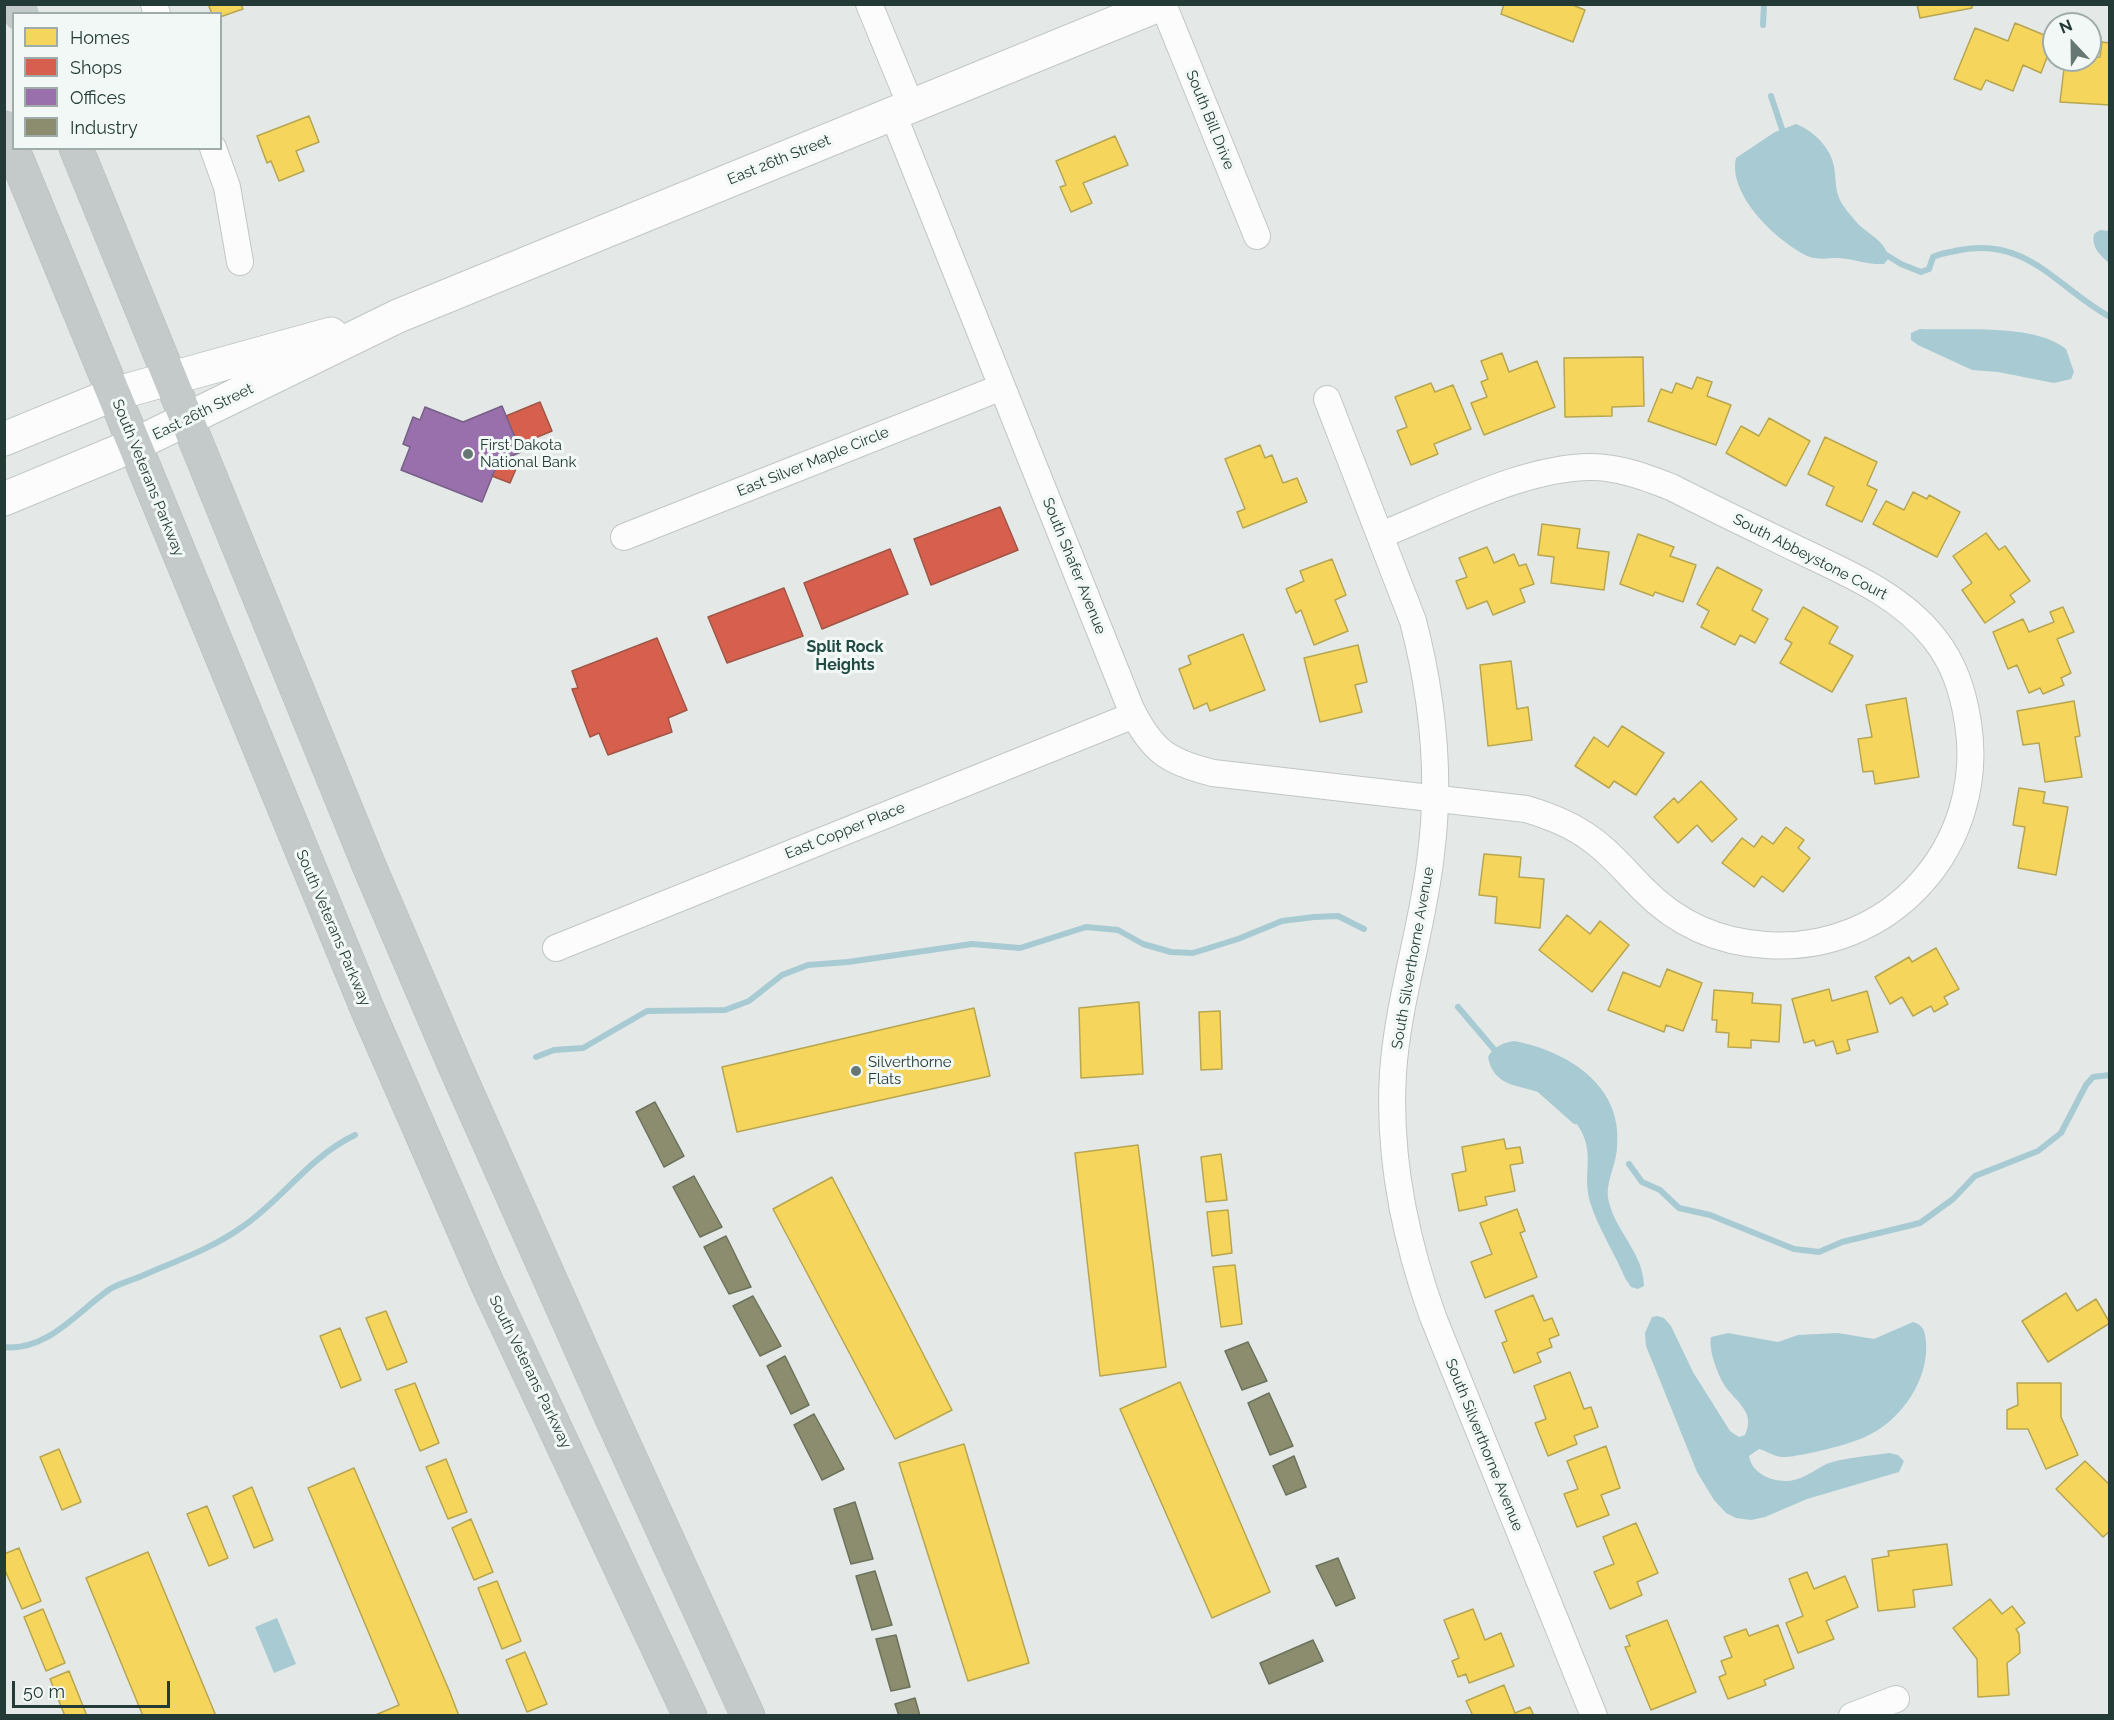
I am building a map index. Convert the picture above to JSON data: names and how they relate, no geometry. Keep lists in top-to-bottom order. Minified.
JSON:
{"streets":{"highway":["South Veterans Parkway"],"main road":["East 26th Street"],"street":["South Bill Drive","East Silver Maple Circle","South Abbeystone Court","South Shafer Avenue","East Copper Place","South Silverthorne Avenue"]},"crossings":[["South Bill Drive","East 26th Street"],["East 26th Street","South Veterans Parkway"],["East 26th Street","South Shafer Avenue"],["East Silver Maple Circle","South Shafer Avenue"],["South Abbeystone Court","South Shafer Avenue"],["South Abbeystone Court","South Silverthorne Avenue"],["South Shafer Avenue","East Copper Place"],["South Shafer Avenue","South Silverthorne Avenue"]],"districts":["Split Rock Heights"],"places":["First Dakota National Bank","Silverthorne Flats"],"legend":["Homes","Shops","Offices","Industry"],"scale_bar":"50 m","north":"top"}
